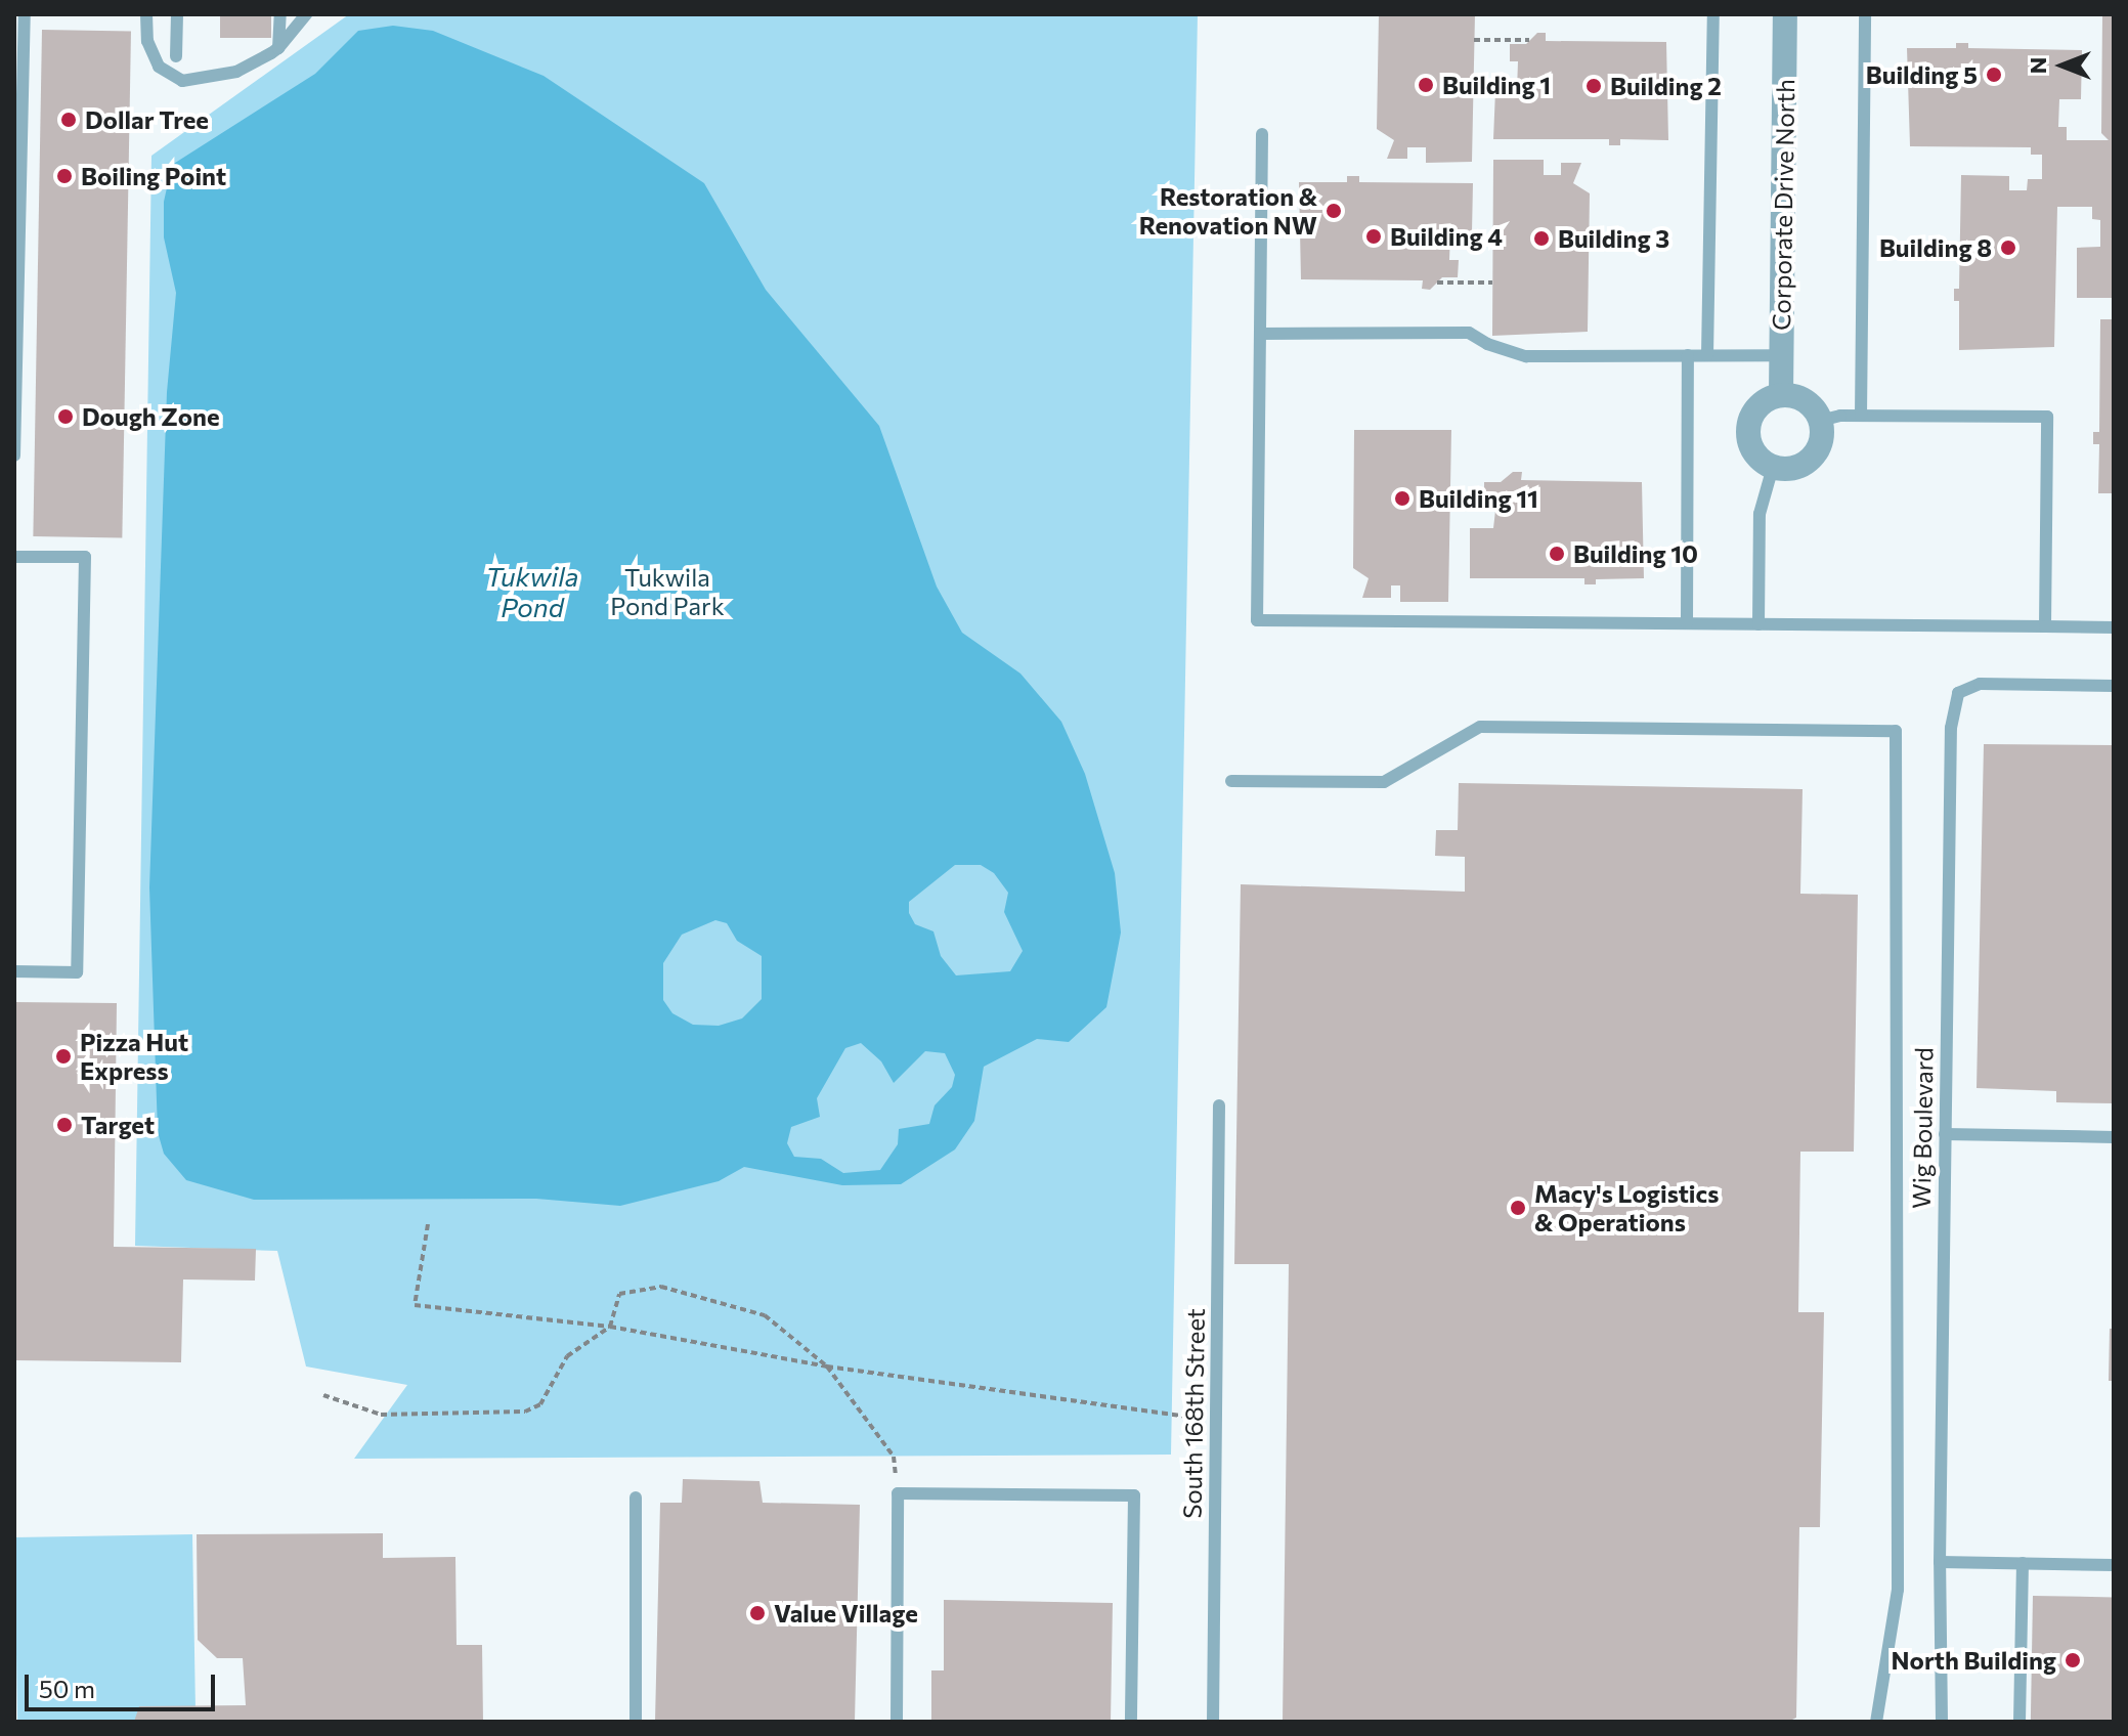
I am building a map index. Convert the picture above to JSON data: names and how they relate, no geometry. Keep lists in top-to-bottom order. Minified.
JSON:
{"streets":{"street":["Corporate Drive North"],"lane":["Wig Boulevard","South 168th Street"]},"water":["Tukwila Pond"],"parks":["Tukwila Pond Park"],"places":["Building 5","Building 1","Building 2","Dollar Tree","Boiling Point","Restoration & Renovation NW","Building 4","Building 3","Building 8","Dough Zone","Building 11","Building 10","Pizza Hut Express","Target","Macy's Logistics & Operations","Value Village","North Building"],"scale_bar":"50 m","north":"left"}
